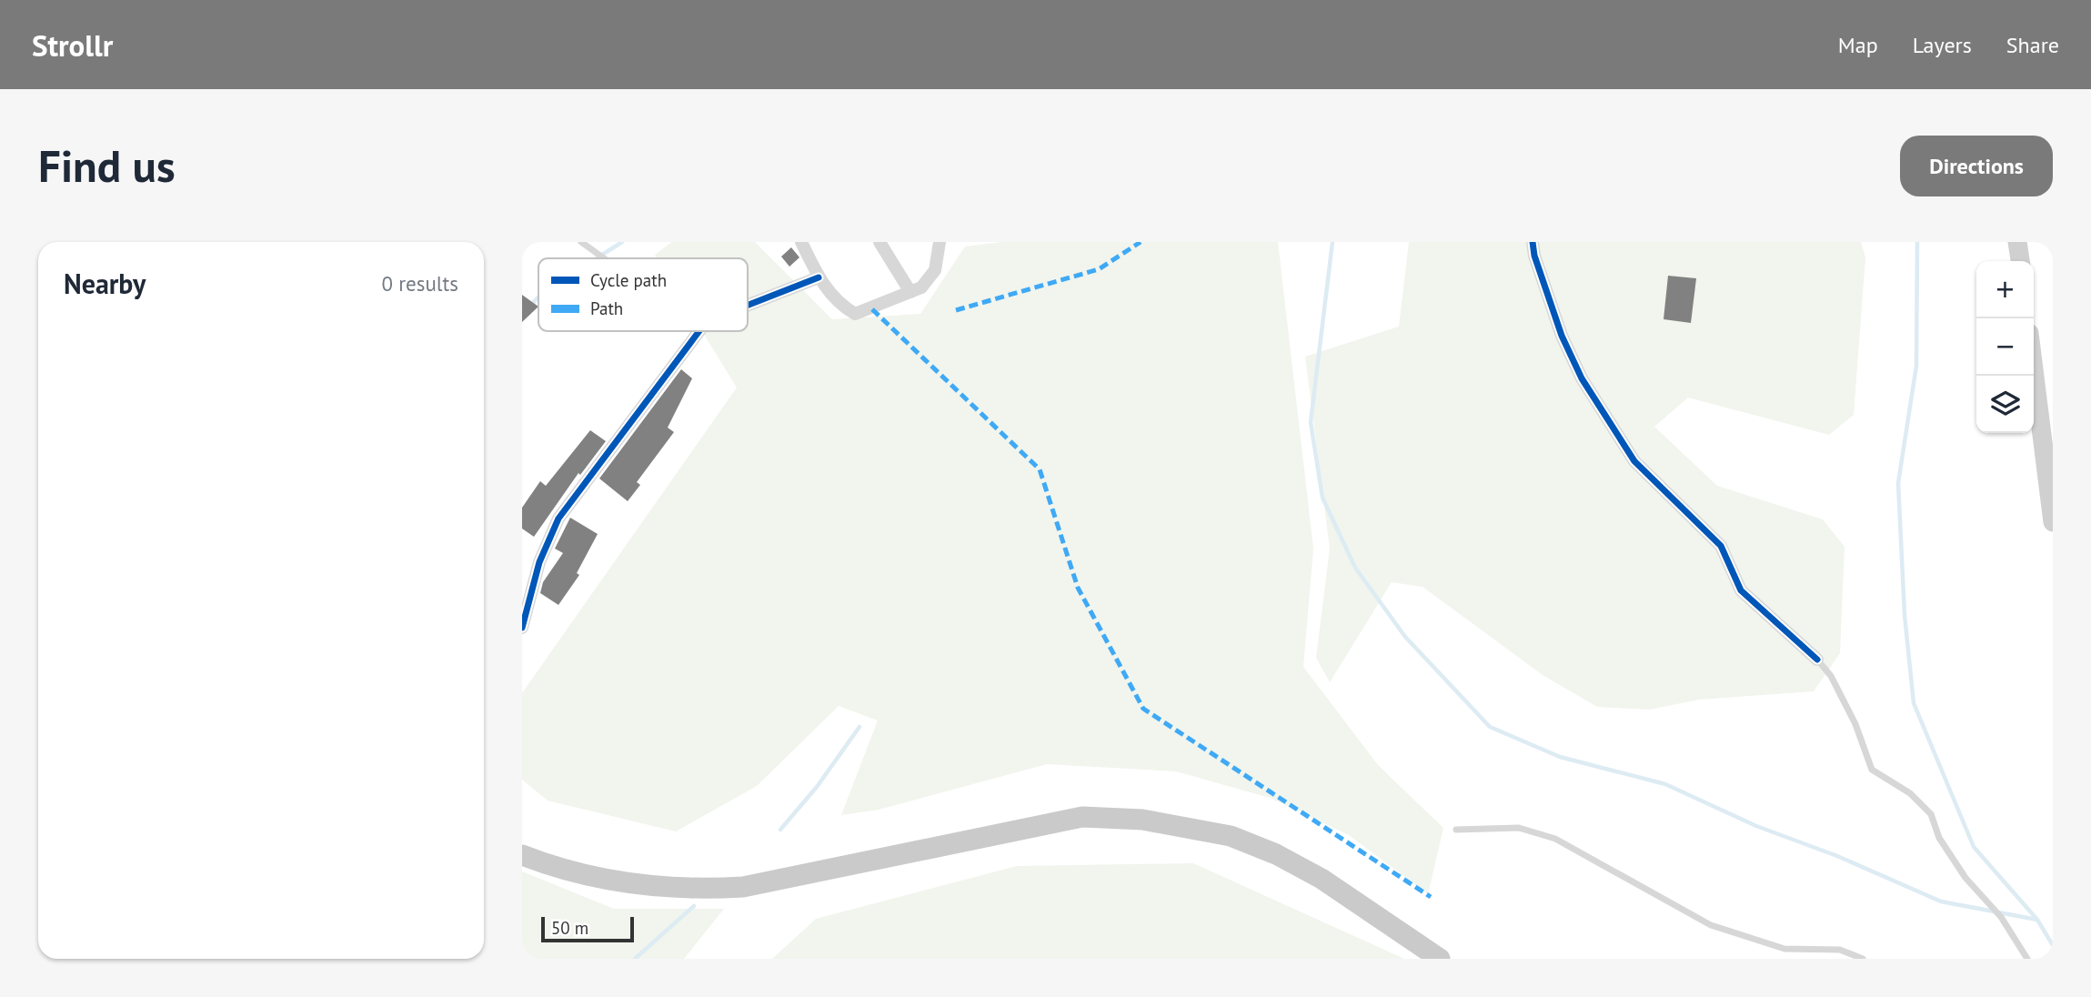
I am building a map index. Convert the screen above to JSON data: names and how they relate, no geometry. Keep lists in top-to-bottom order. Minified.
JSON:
{"legend":["Cycle path","Path"],"scale_bar":"50 m","page":{"header":"Strollr","nav":["Map","Layers","Share"],"buttons":"Directions","title":"Find us","heading":["Nearby","0 results"],"map_buttons":["+","−"],"scale":"50 m"}}
